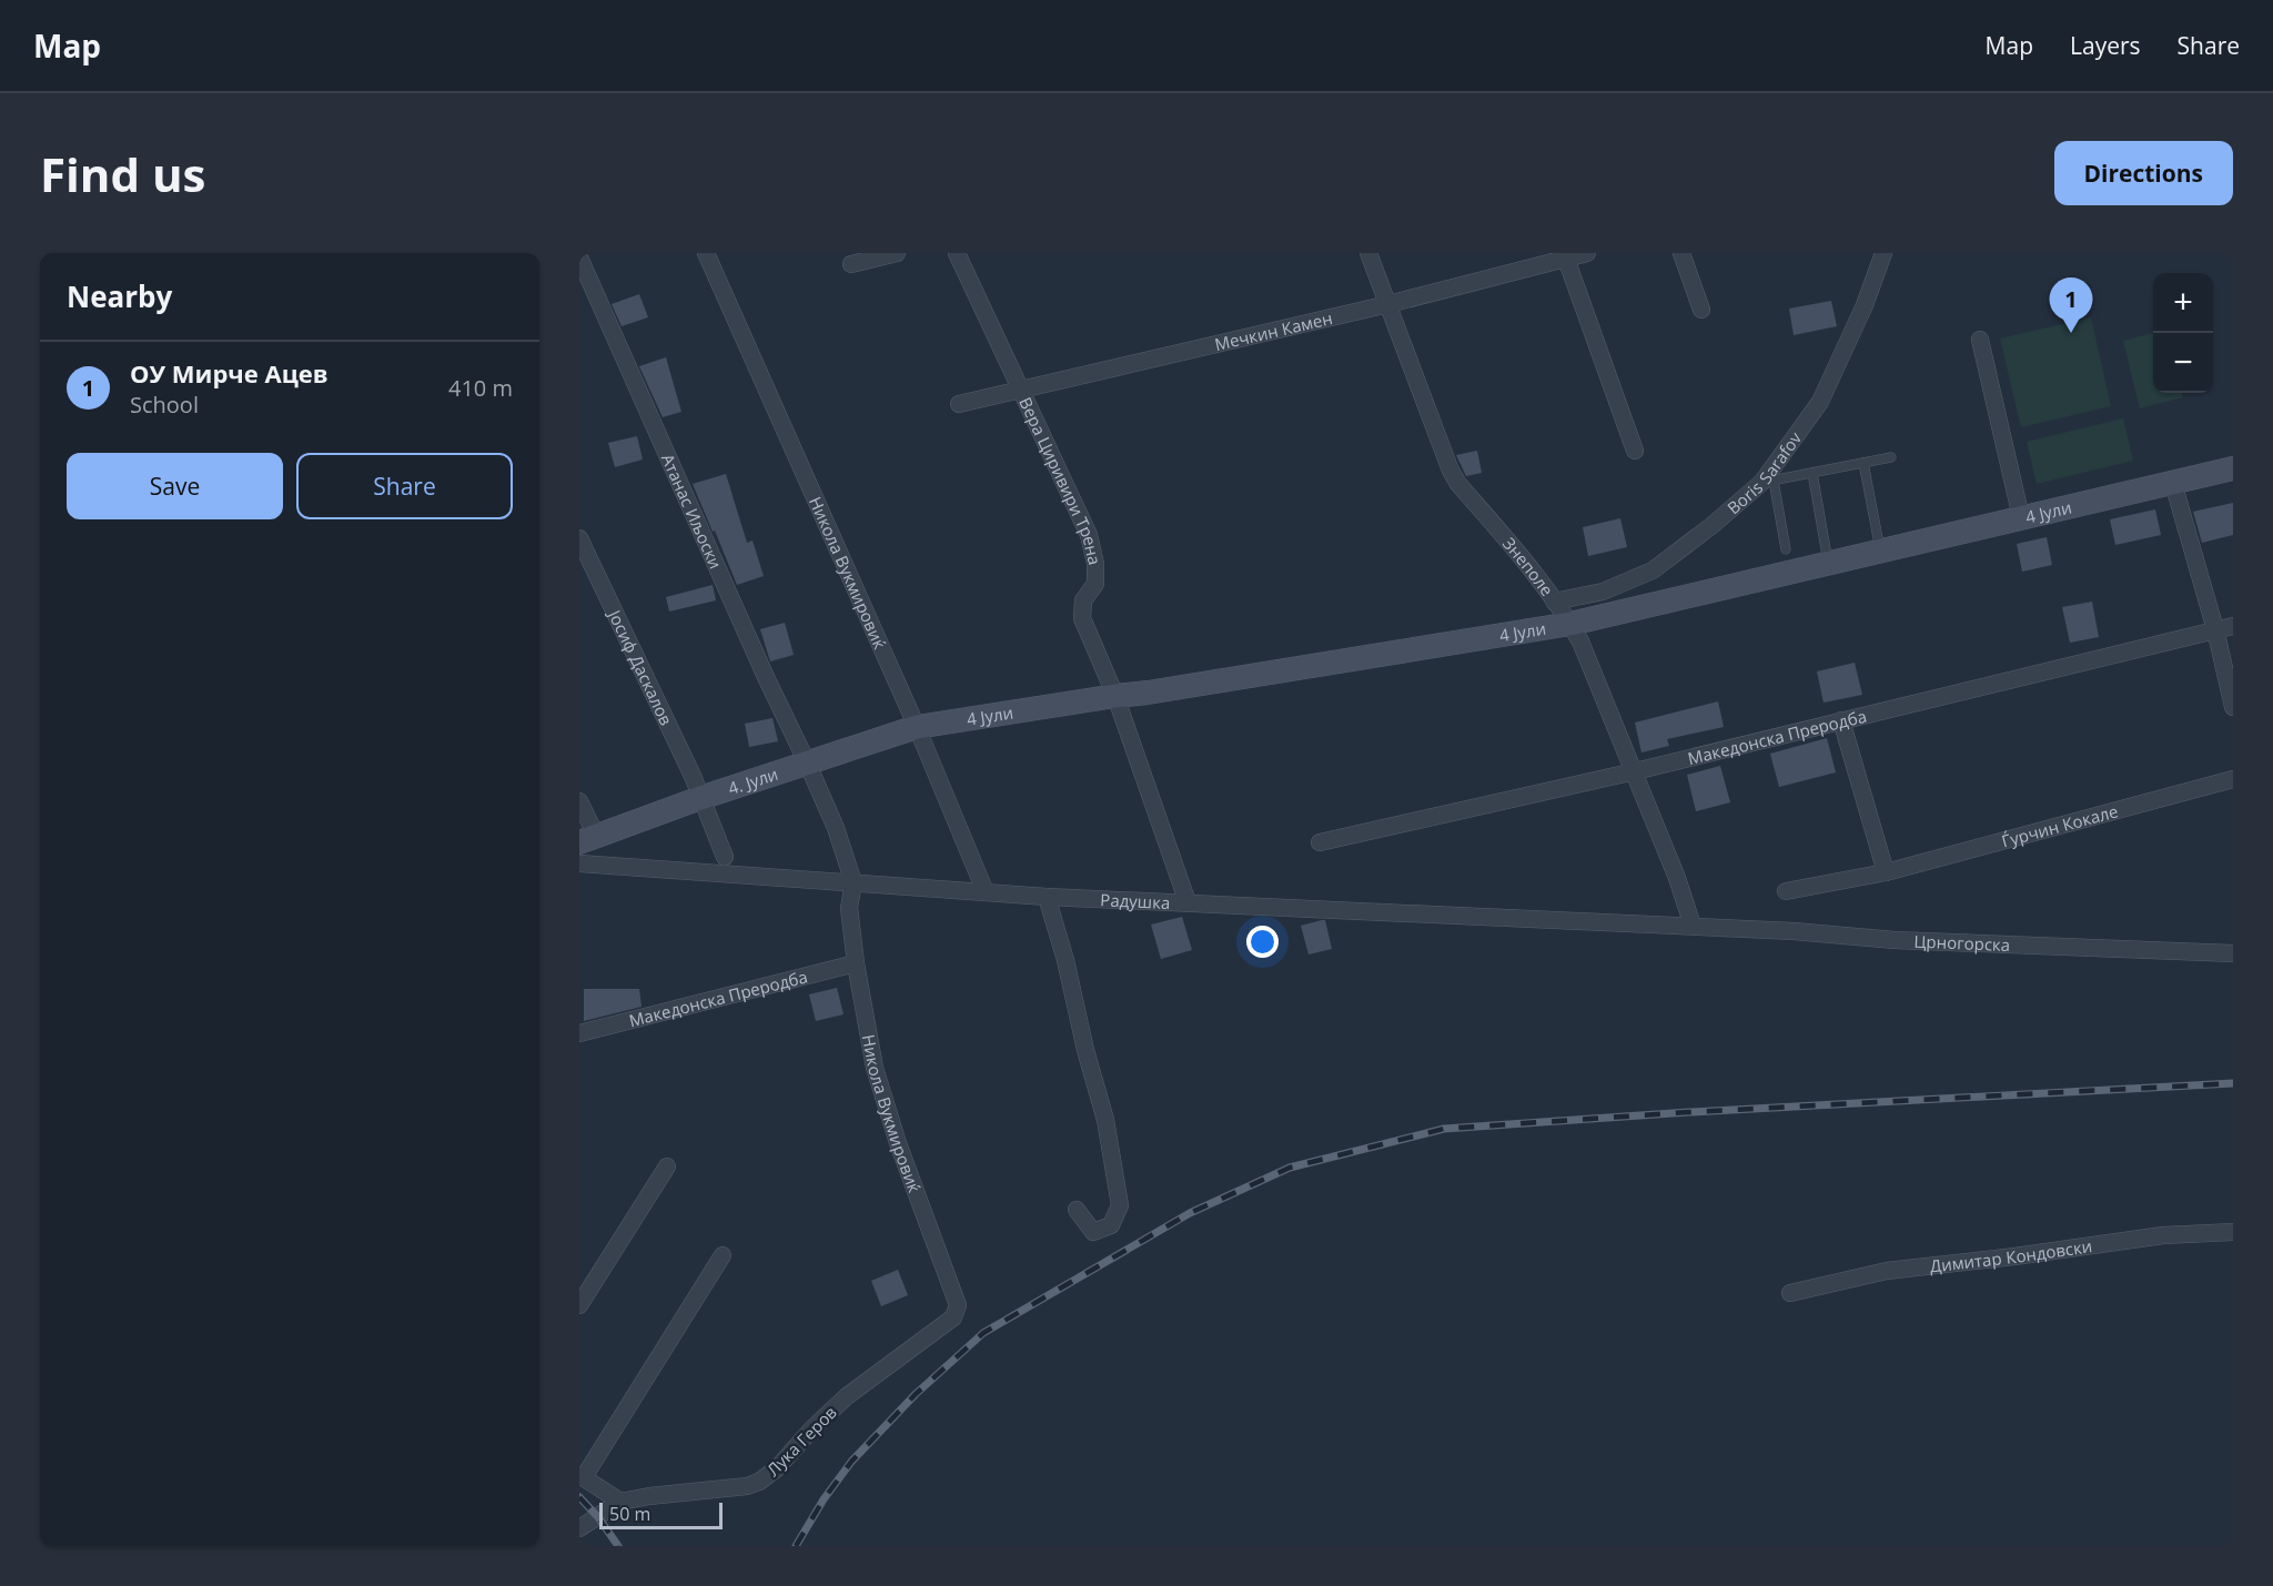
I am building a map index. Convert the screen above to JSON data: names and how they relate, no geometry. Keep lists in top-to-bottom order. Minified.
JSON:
{"streets":{"street":["Мечкин Камен","Boris Sarafov","Вера Циривири Трена","4 Јули","Aтанас Иљоски","Знеполе","Никола Вукмировиќ","Јосиф Даскалов","Македонска Преродба","4. Јули","Ѓурчин Кокале","Радушка","Црногорска","Димитар Кондовски","Лука Геров"]},"crossings":[["Мечкин Камен","Вера Циривири Трена"],["Мечкин Камен","Знеполе"],["Boris Sarafov","Знеполе"],["Вера Циривири Трена","4 Јули"],["Вера Циривири Трена","Радушка"],["4 Јули","Aтанас Иљоски"],["4 Јули","Знеполе"],["4 Јули","Никола Вукмировиќ"],["4 Јули","4. Јули"],["Aтанас Иљоски","Никола Вукмировиќ"],["Aтанас Иљоски","4. Јули"],["Знеполе","Македонска Преродба"],["Знеполе","Радушка"],["Знеполе","Црногорска"],["Никола Вукмировиќ","Македонска Преродба"],["Никола Вукмировиќ","4. Јули"],["Никола Вукмировиќ","Радушка"],["Никола Вукмировиќ","Лука Геров"],["Јосиф Даскалов","4. Јули"],["Радушка","Црногорска"]],"scale_bar":"50 m","page":{"header":"Map","nav":["Map","Layers","Share"],"buttons":["Directions",["Save","Share"]],"title":"Find us","heading":"Nearby","map_buttons":["+","−"],"pins":"1","list":[{"mark":"1","name":"ОУ Мирче Ацев","note":"School","value":"410 m"}],"scale":"50 m"}}
